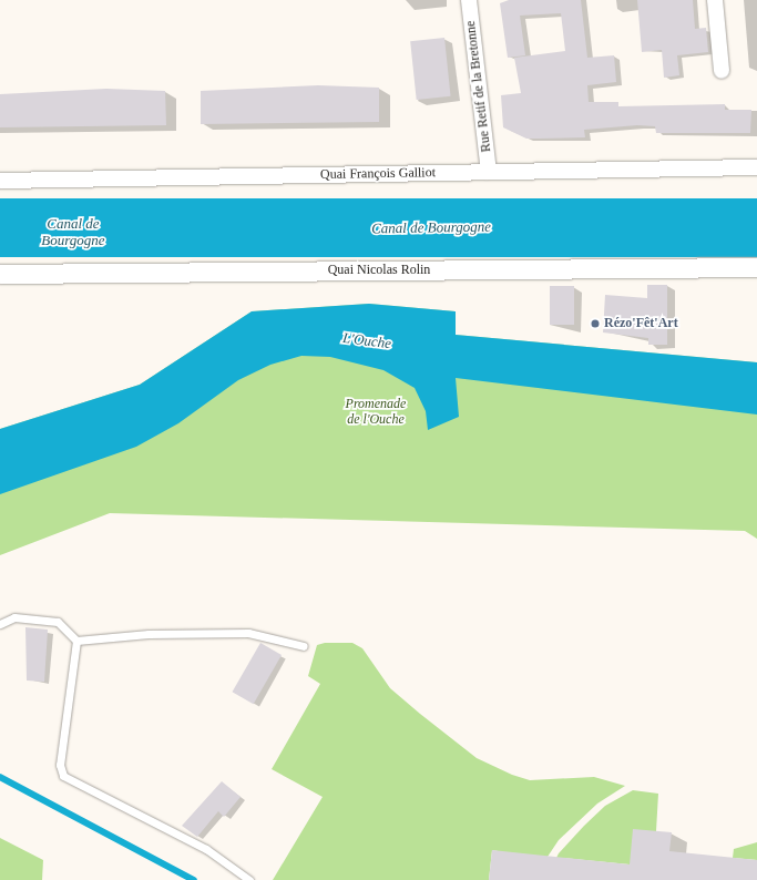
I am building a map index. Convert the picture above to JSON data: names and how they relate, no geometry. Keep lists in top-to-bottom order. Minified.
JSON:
{"streets":{"street":["Rue Retif de la Bretonne","Quai François Galliot","Quai Nicolas Rolin"]},"crossings":[["Rue Retif de la Bretonne","Quai François Galliot"]],"water":["Canal de Bourgogne","L'Ouche"],"parks":["Promenade de l'Ouche"],"places":["Rézo'Fêt'Art"]}
